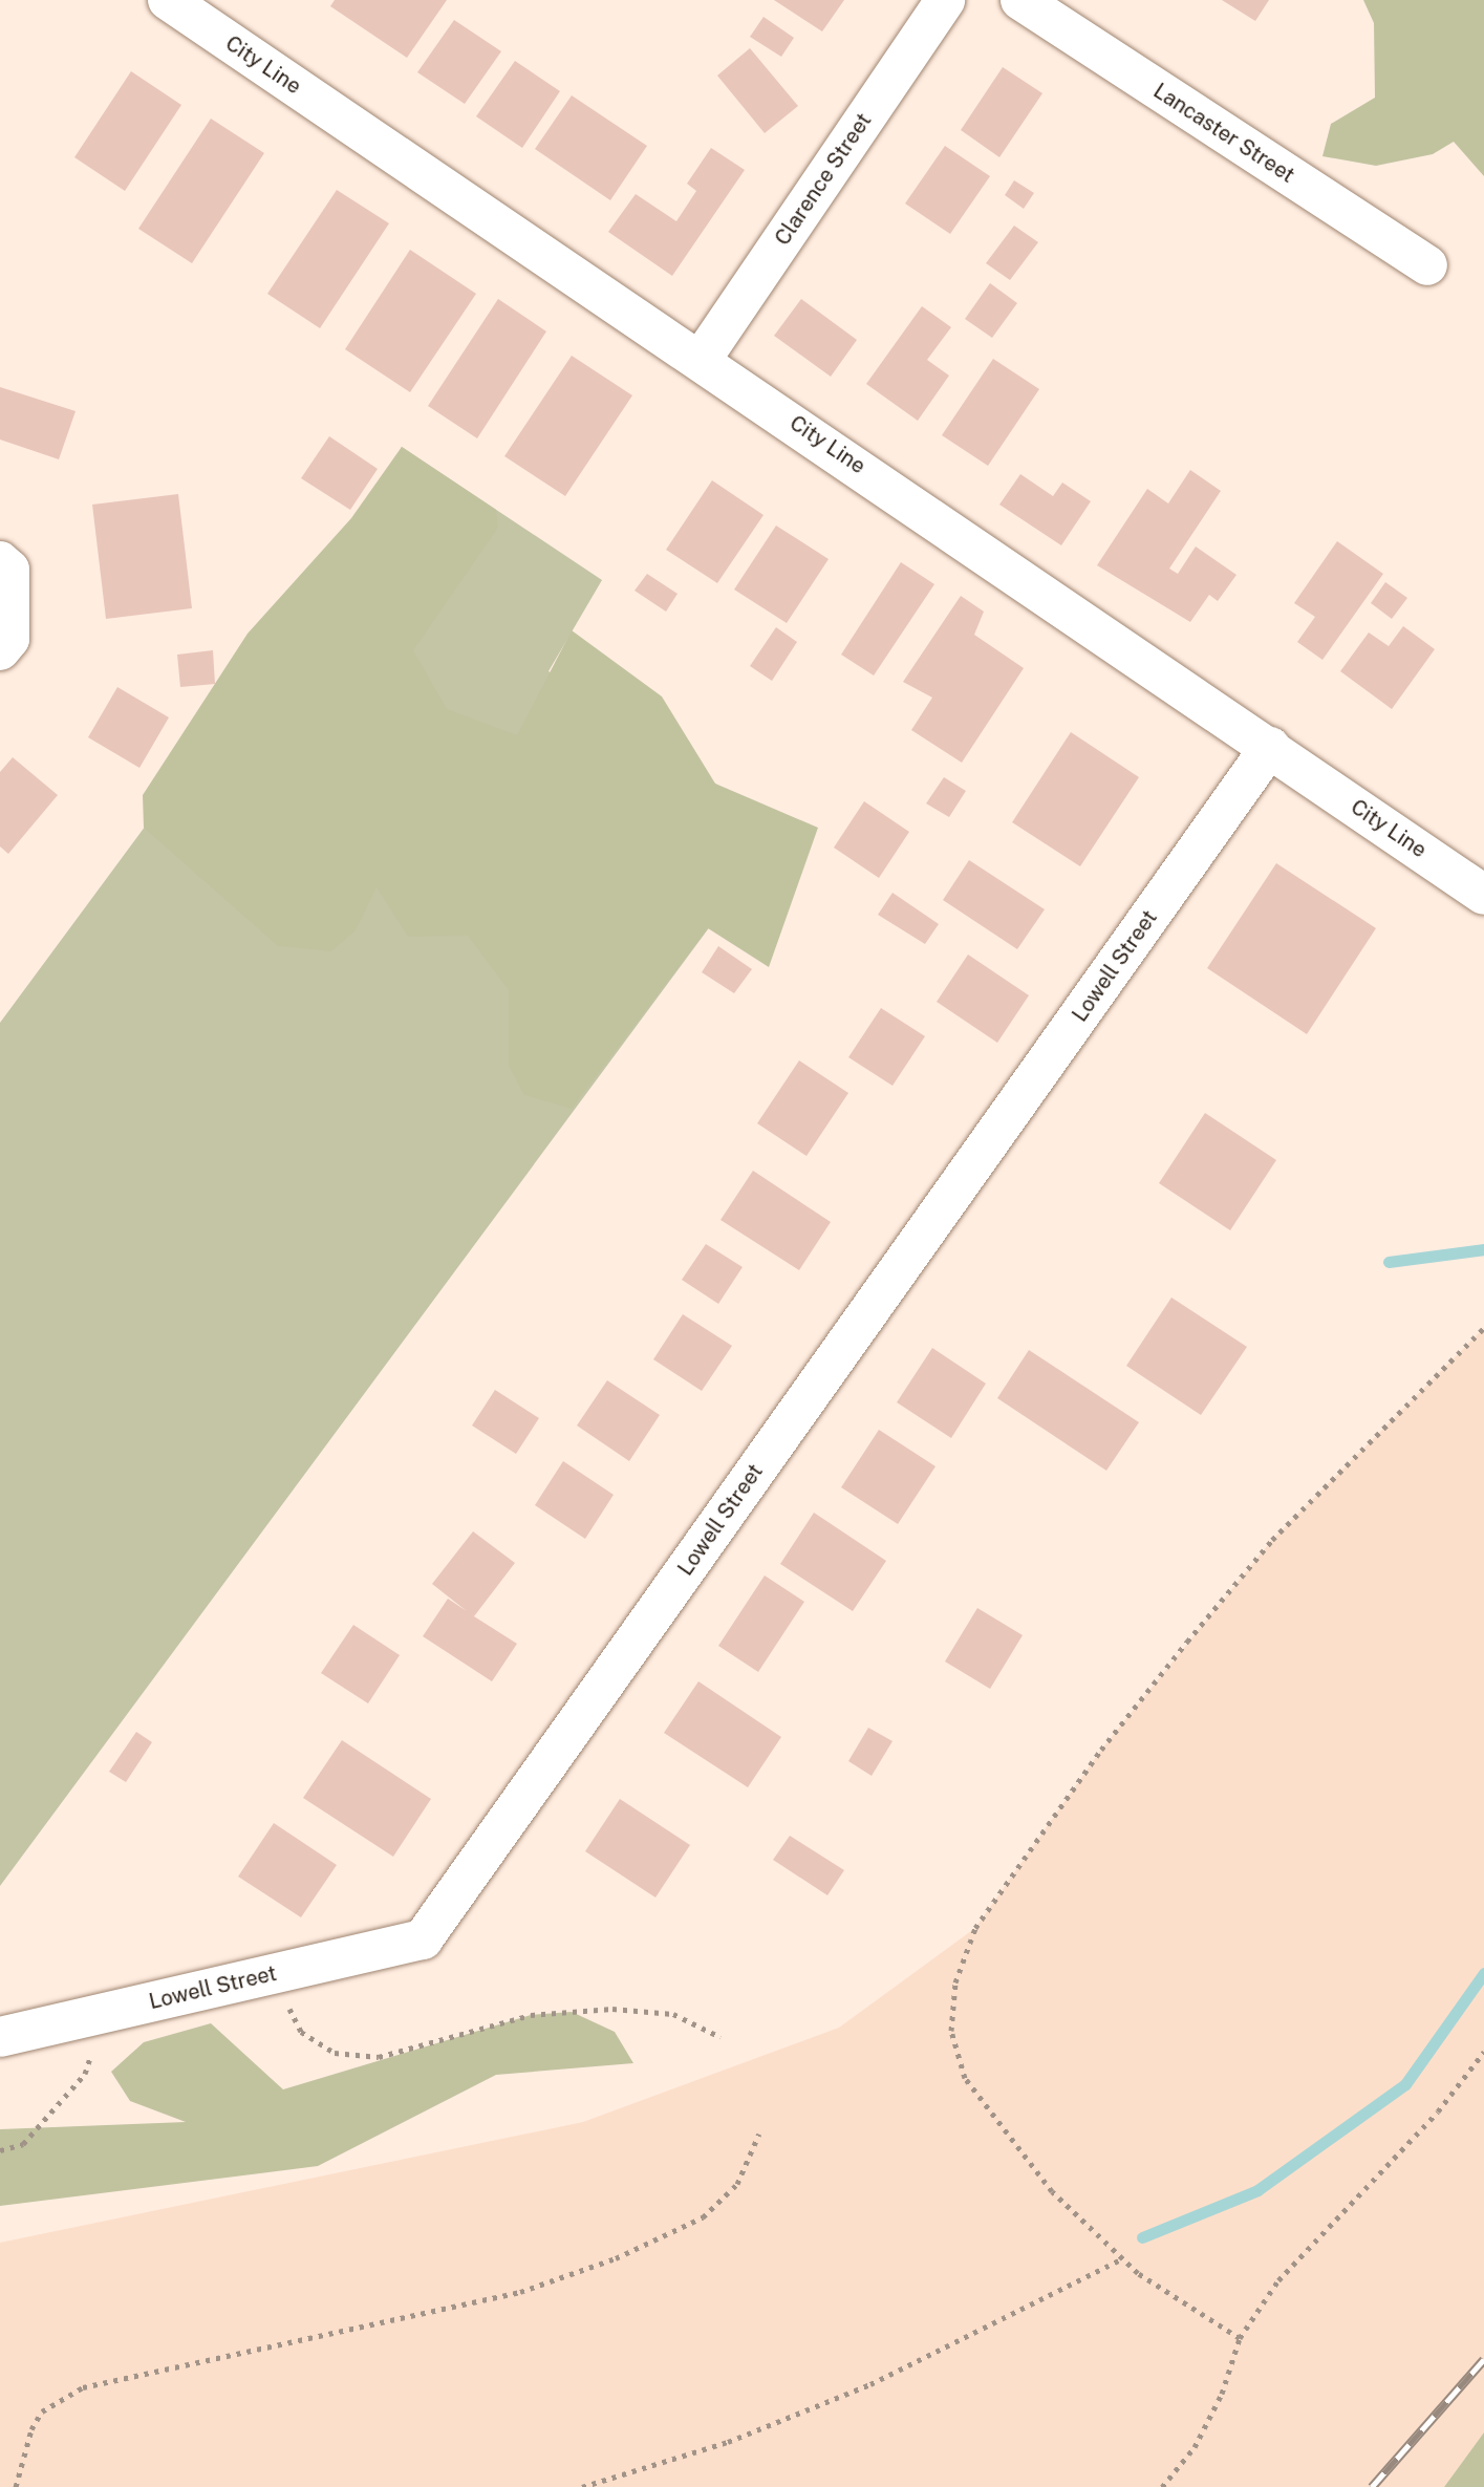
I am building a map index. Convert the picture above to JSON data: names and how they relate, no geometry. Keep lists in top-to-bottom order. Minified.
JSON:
{"streets":{"street":["City Line","Lancaster Street","Clarence Street","Lowell Street"]},"crossings":[["City Line","Clarence Street"],["City Line","Lowell Street"]]}
